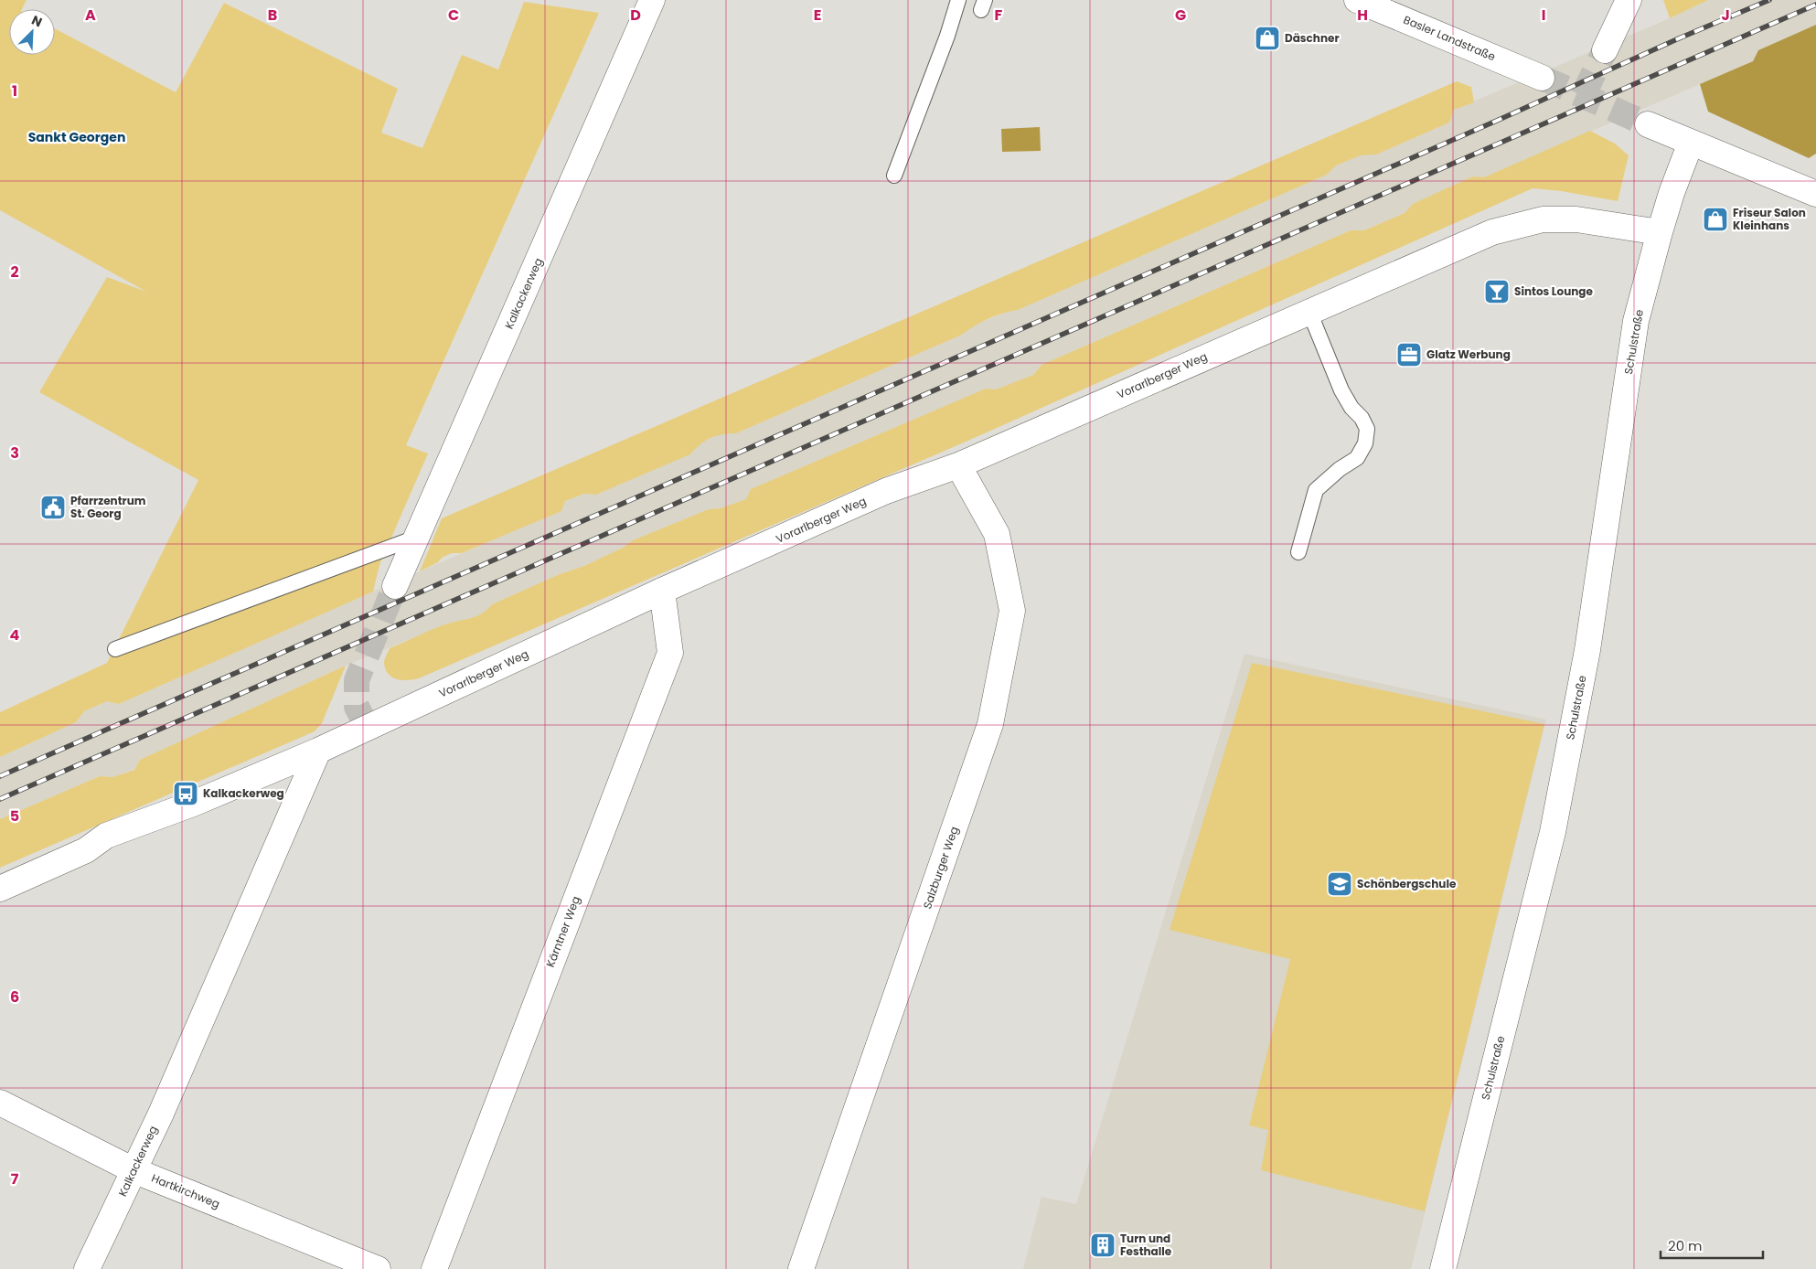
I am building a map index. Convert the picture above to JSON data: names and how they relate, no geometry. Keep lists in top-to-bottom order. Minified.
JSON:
{"streets":{"street":["Basler Landstraße","Kalkackerweg","Schulstraße","Vorarlberger Weg","Salzburger Weg","Kärntner Weg","Hartkirchweg"]},"crossings":[["Kalkackerweg","Vorarlberger Weg"],["Kalkackerweg","Hartkirchweg"],["Schulstraße","Vorarlberger Weg"],["Vorarlberger Weg","Salzburger Weg"],["Vorarlberger Weg","Kärntner Weg"]],"districts":["Sankt Georgen"],"places":{"shop":["Däschner","Friseur Salon Kleinhans"],"bar":["Sintos Lounge"],"office":["Glatz Werbung"],"public building":["Pfarrzentrum St. Georg"],"bus stop":["Kalkackerweg"],"school or university":["Schönbergschule"],"building":["Turn und Festhalle"]},"scale_bar":"20 m","north":"top right","grid":{"columns":["A","B","C","D","E","F","G","H","I","J"],"rows":["1","2","3","4","5","6","7"]}}
